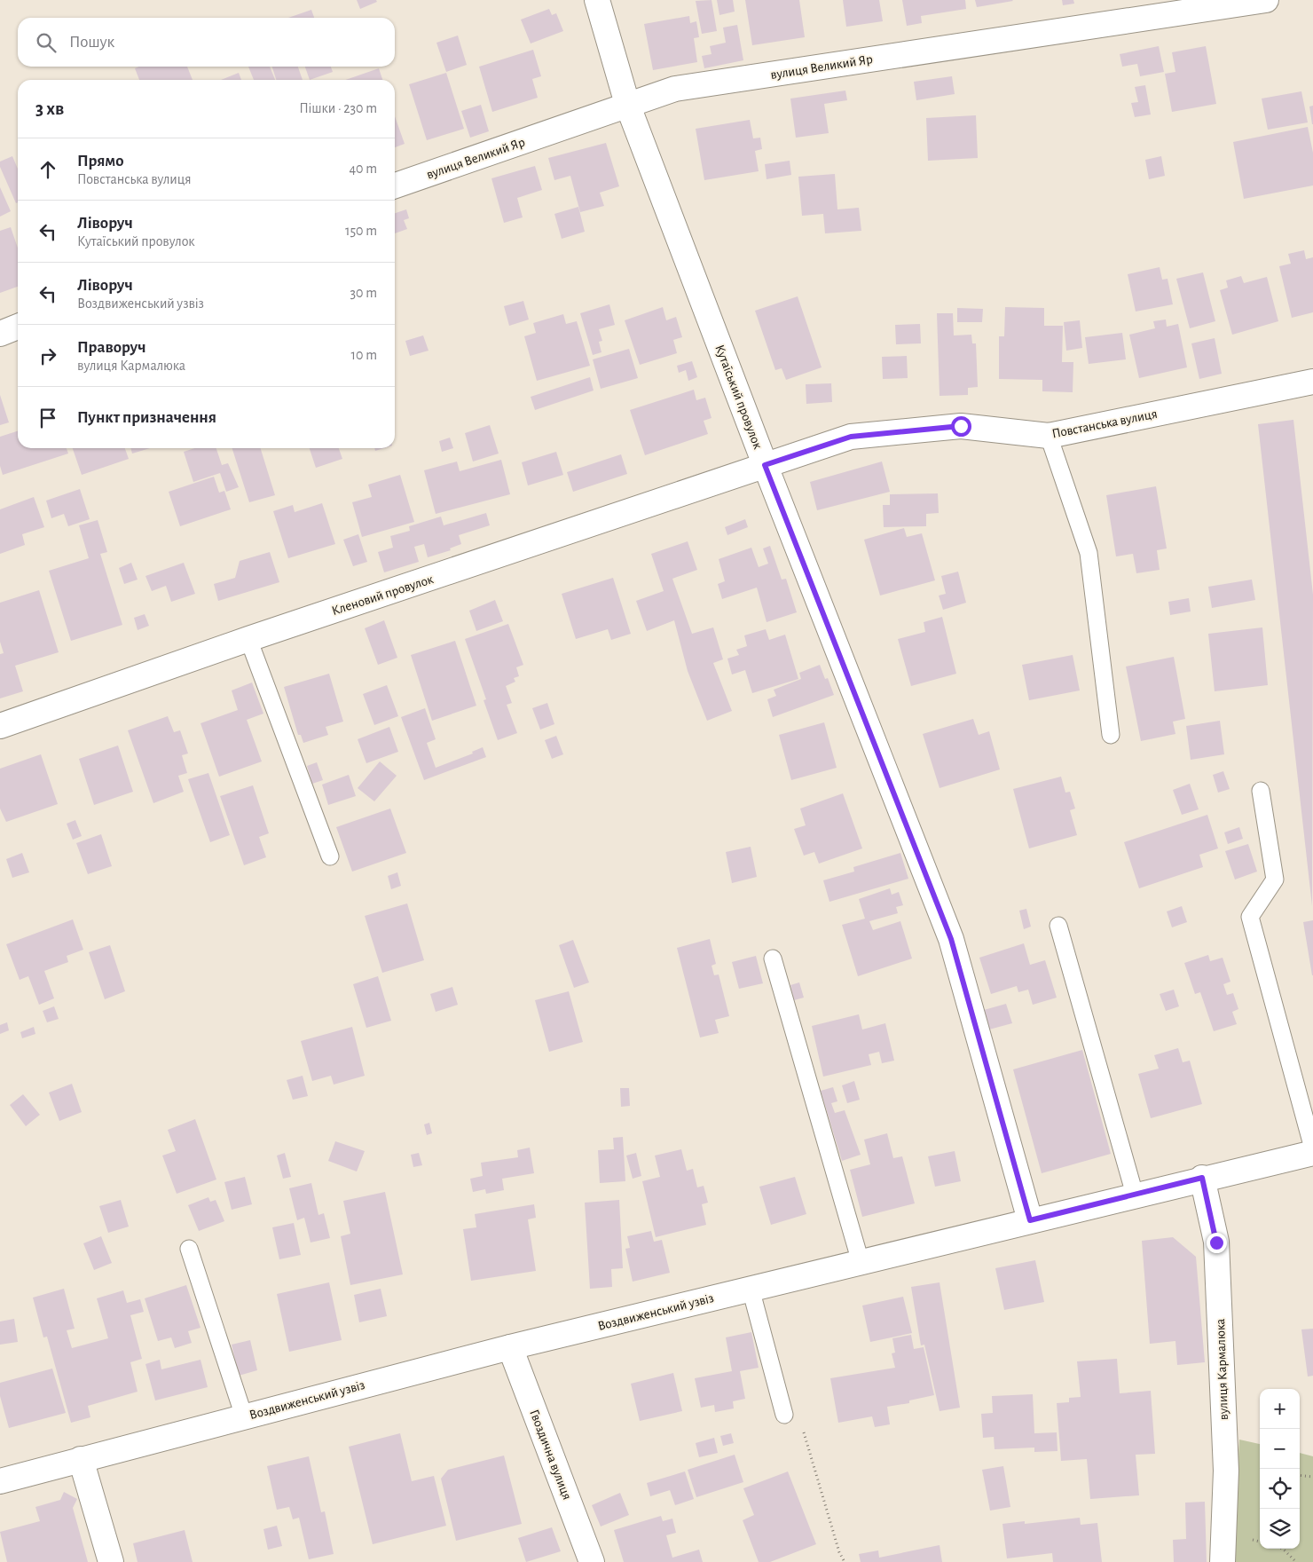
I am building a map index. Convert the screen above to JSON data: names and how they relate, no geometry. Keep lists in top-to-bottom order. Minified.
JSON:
{"streets":{"street":["вулиця Великий Яр","Кутаїський провулок","Повстанська вулиця","Кленовий провулок","Воздвиженський узвіз","вулиця Кармалюка","Гвоздична вулиця"]},"crossings":[["вулиця Великий Яр","Кутаїський провулок"],["Кутаїський провулок","Повстанська вулиця"],["Кутаїський провулок","Кленовий провулок"],["Кутаїський провулок","Воздвиженський узвіз"],["Повстанська вулиця","Кленовий провулок"],["Воздвиженський узвіз","вулиця Кармалюка"],["Воздвиженський узвіз","Гвоздична вулиця"]],"page":{"search":"Пошук","heading":["3 хв","Пішки · 230 m"],"list":[["Прямо","Повстанська вулиця","40 m"],["Ліворуч","Кутаїський провулок","150 m"],["Ліворуч","Воздвиженський узвіз","30 m"],["Праворуч","вулиця Кармалюка","10 m"],"Пункт призначення"],"map_buttons":["+","−"]}}
